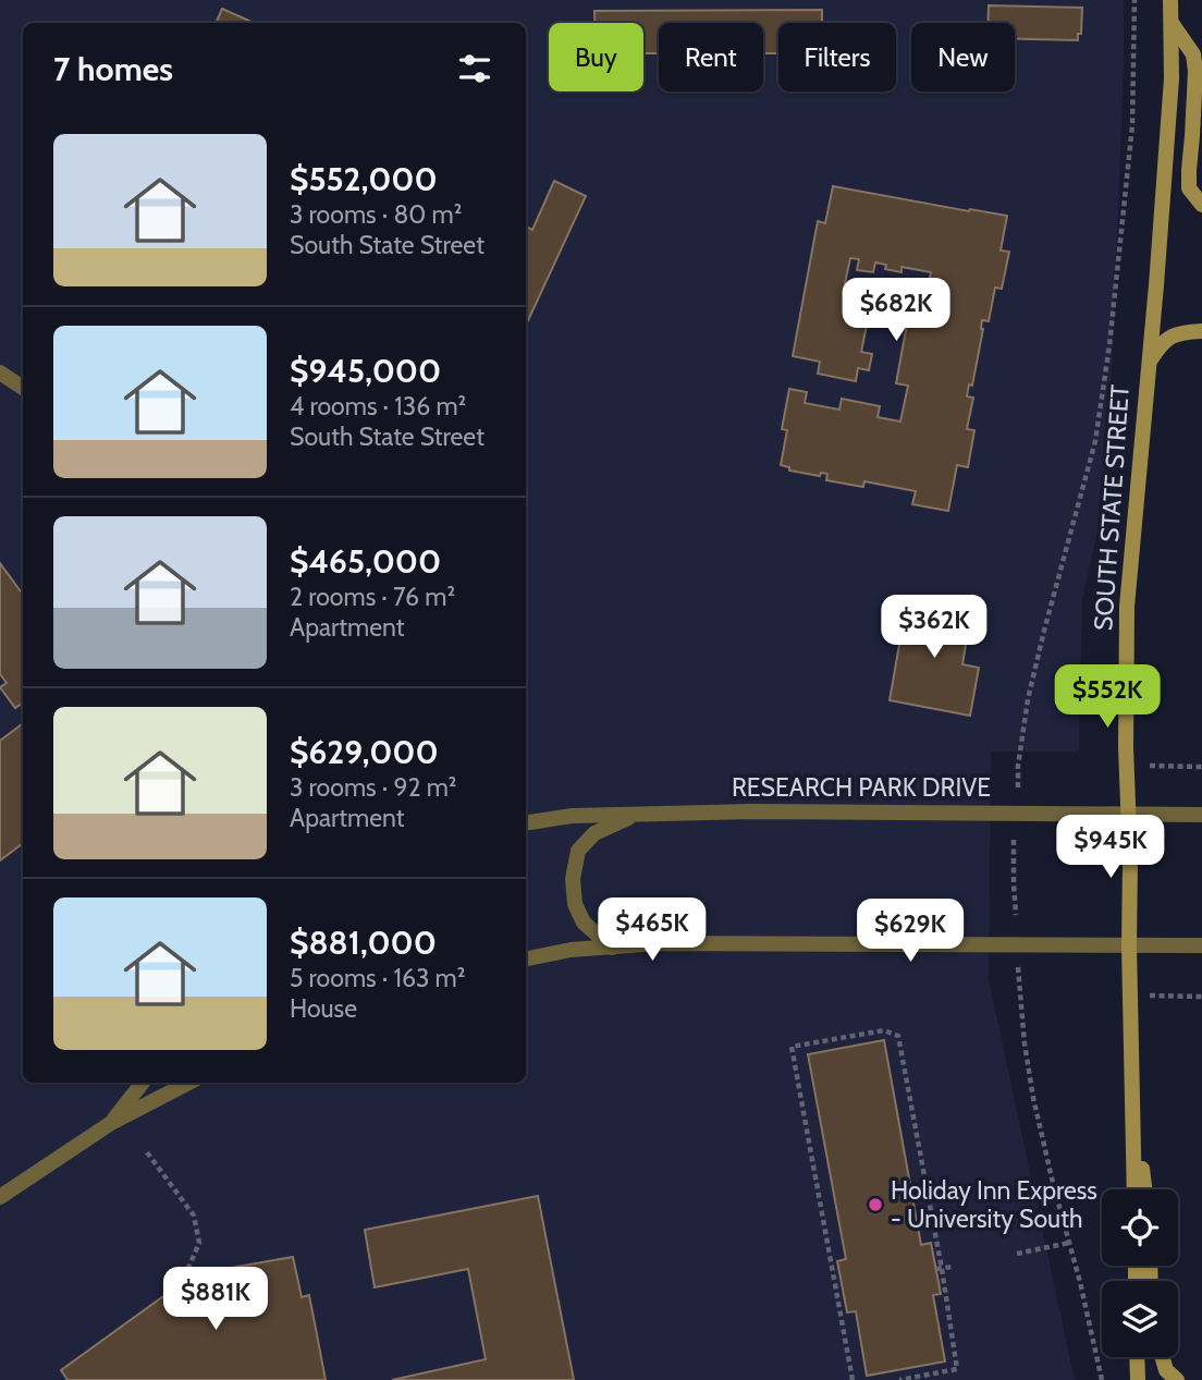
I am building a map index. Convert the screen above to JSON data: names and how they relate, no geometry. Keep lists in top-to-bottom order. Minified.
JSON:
{"streets":{"main road":["SOUTH STATE STREET"],"street":["RESEARCH PARK DRIVE"]},"crossings":[["SOUTH STATE STREET","RESEARCH PARK DRIVE"]],"places":["Holiday Inn Express - University South"],"page":{"chip":["Buy","Rent","Filters","New"],"heading":"7 homes","list":[{"name":"$552,000","note":"3 rooms · 80 m² · South State Street"},{"name":"$945,000","note":"4 rooms · 136 m² · South State Street"},{"name":"$465,000","note":"2 rooms · 76 m² · Apartment"},{"name":"$629,000","note":"3 rooms · 92 m² · Apartment"},{"name":"$881,000","note":"5 rooms · 163 m² · House"}],"price":["$682K","$362K","$552K","$945K","$465K","$629K","$881K"]}}
